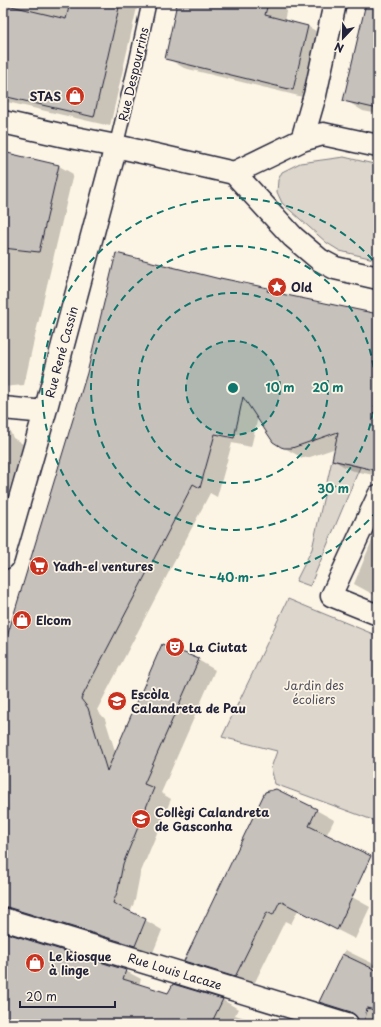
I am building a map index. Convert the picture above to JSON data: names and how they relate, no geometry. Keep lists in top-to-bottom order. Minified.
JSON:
{"streets":{"street":["Rue René Cassin","Rue Louis Lacaze"],"lane":["Rue Despourrins"]},"crossings":[["Rue Despourrins","Rue René Cassin"]],"parks":["Jardin des écoliers"],"places":{"shop":["STAS","Elcom","Le kiosque à linge"],"place":["Old"],"supermarket":["Yadh-el ventures"],"theatre":["La Ciutat"],"school or university":["Escòla Calandreta de Pau","Collègi Calandreta de Gasconha"]},"scale_bar":"20 m","north":"bottom","rings":["10 m","20 m","30 m","40 m"]}
